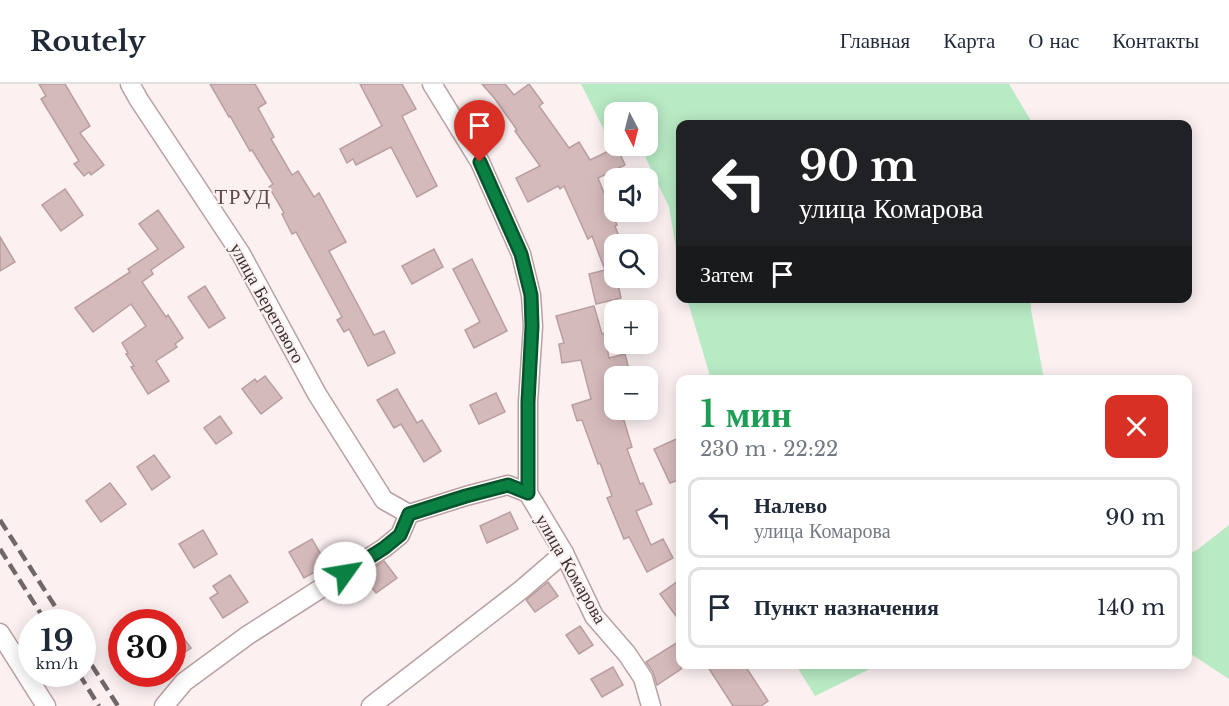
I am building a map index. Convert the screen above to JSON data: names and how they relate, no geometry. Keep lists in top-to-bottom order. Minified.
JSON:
{"streets":{"street":["улица Берегового","улица Комарова"]},"districts":["ТРУД"],"north":"bottom","page":{"header":"Routely","nav":["Главная","Карта","О нас","Контакты"],"map_buttons":["+","−"],"turn":["90 m","улица Комарова"],"then":"Затем","heading":["1 мин","230 m · 22:22"],"list":[{"name":"Налево","note":"улица Комарова","value":"90 m"},{"name":"Пункт назначения","value":"140 m"}],"speed":"19 km/h","limit":"30"}}
